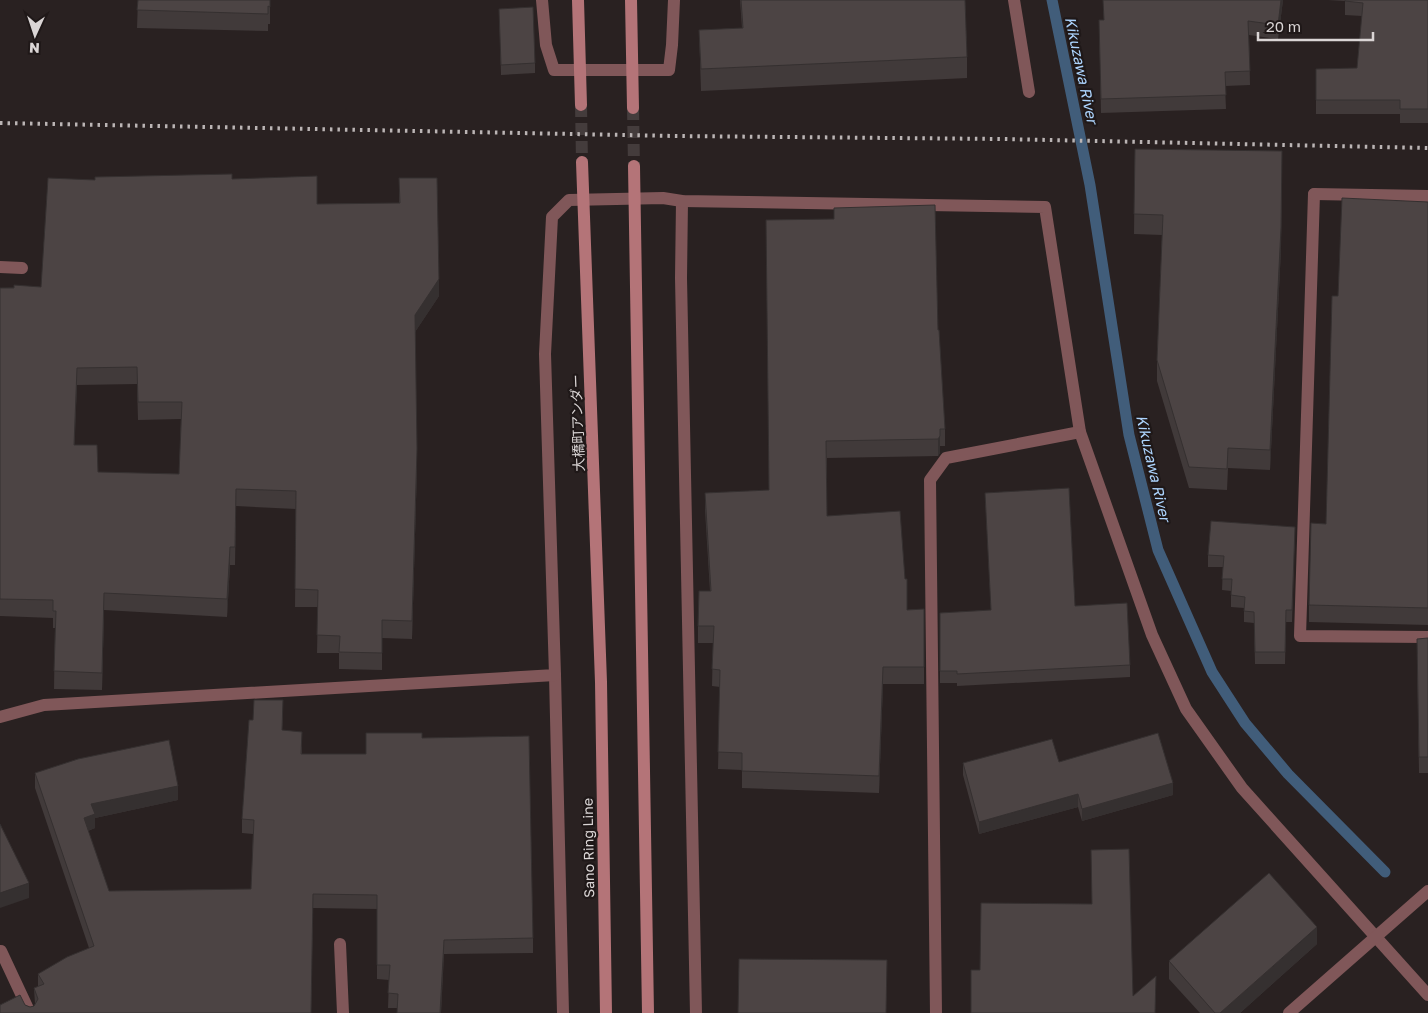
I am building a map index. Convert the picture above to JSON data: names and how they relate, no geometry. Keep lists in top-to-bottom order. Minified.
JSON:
{"streets":{"main road":["大橋町アンダー","Sano Ring Line"]},"crossings":[["大橋町アンダー","Sano Ring Line"]],"water":["Kikuzawa River"],"scale_bar":"20 m","north":"bottom"}
